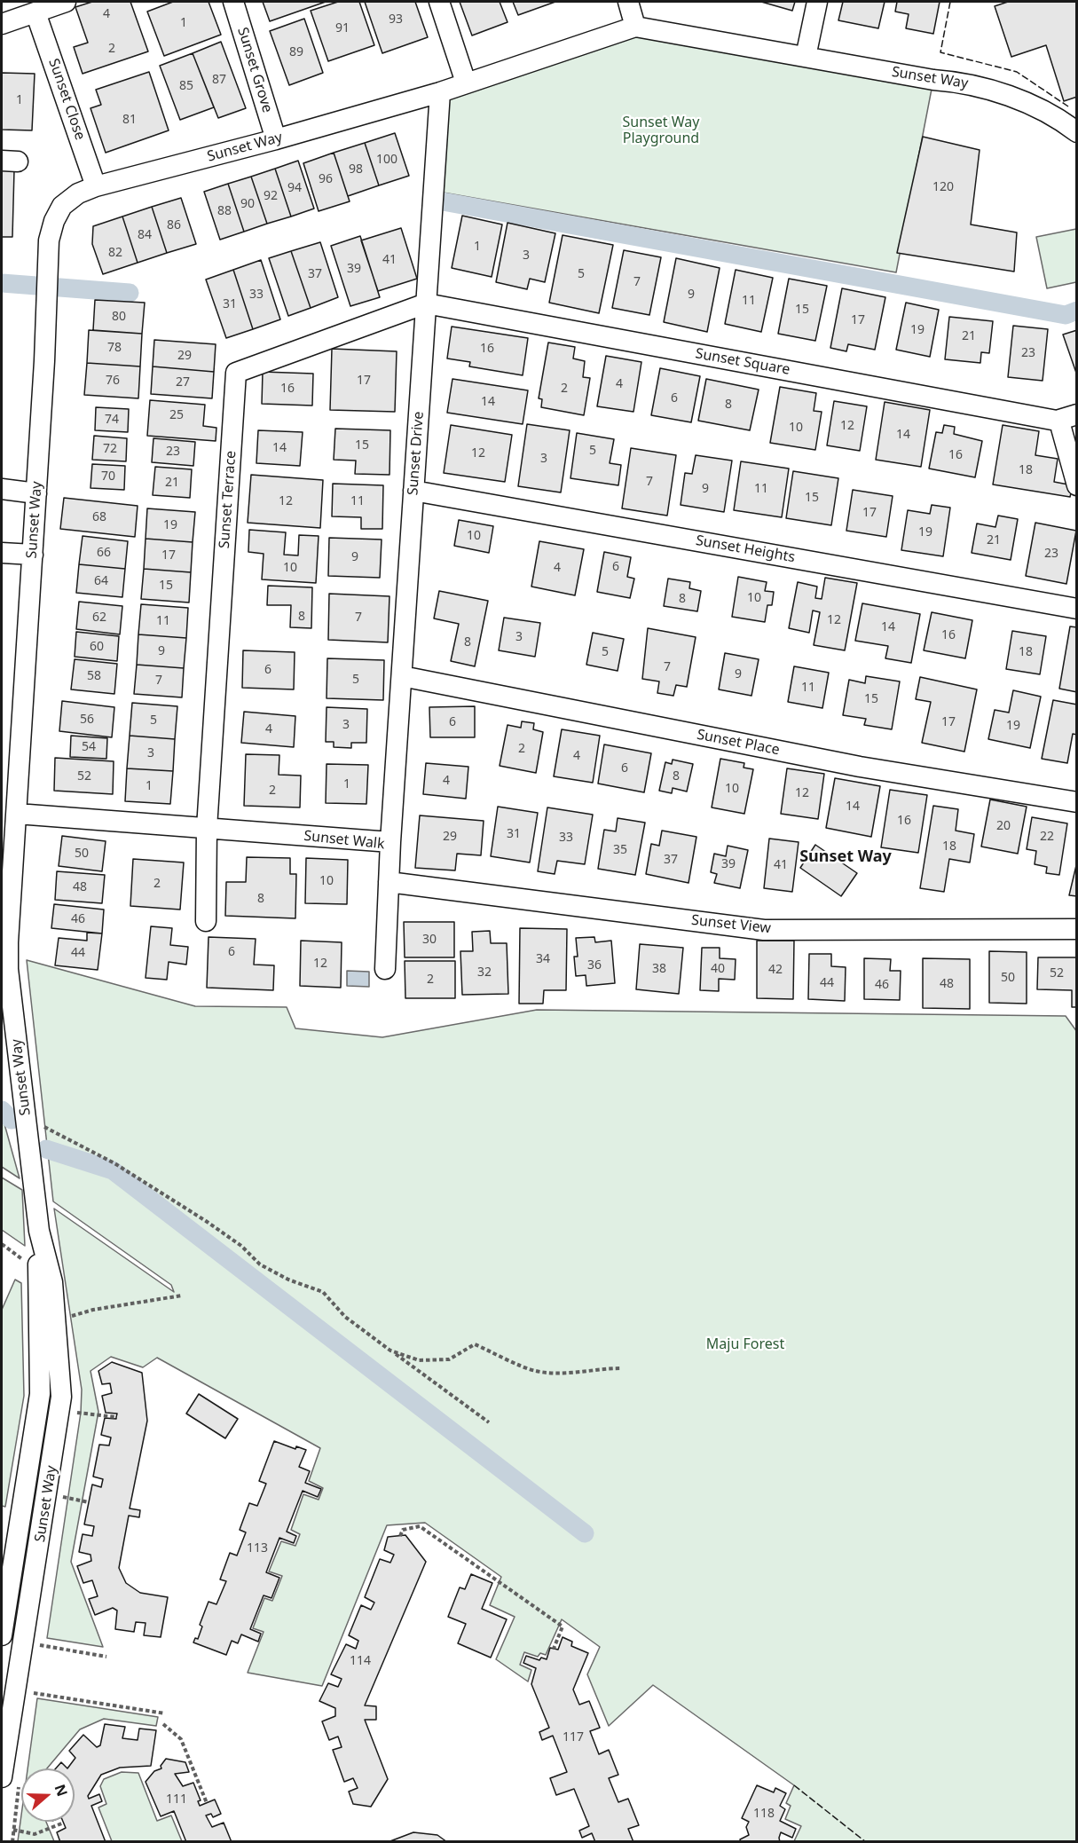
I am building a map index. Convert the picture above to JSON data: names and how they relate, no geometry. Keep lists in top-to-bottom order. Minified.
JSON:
{"streets":{"street":["Sunset Grove","Sunset Way","Sunset Close","Sunset Square","Sunset Drive","Sunset Terrace","Sunset Heights","Sunset Place","Sunset Walk","Sunset View"]},"crossings":[["Sunset Grove","Sunset Way"],["Sunset Way","Sunset Close"],["Sunset Way","Sunset Drive"],["Sunset Way","Sunset Walk"],["Sunset Square","Sunset Drive"],["Sunset Square","Sunset Terrace"],["Sunset Drive","Sunset Terrace"],["Sunset Drive","Sunset Heights"],["Sunset Drive","Sunset Place"],["Sunset Drive","Sunset Walk"],["Sunset Terrace","Sunset Walk"],["Sunset Walk","Sunset View"]],"districts":["Sunset Way"],"parks":["Sunset Way Playground","Maju Forest"],"house_numbers":["4","93","1","91","2","89","87","85","1","81","100","98","96","120","94","92","90","88","86","84","1","82","3","41","39","37","5","7","33","9","11","31","15","80","17","19","21","78","16","23","29","76","17","27","4","16","2","6","14","8","25","74","12","10","14","15","14","72","5","23","12","16","3","18","70","7","21","9","11","15","12","11","17","68","19","19","10","21","66","23","17","9","6","10","4","64","15","10","8","8","62","7","12","11","14","16","3","8","60","9","5","18","7","6","9","58","5","7","11","15","56","5","6","17","3","19","4","54","2","3","4","6","52","8","4","1","1","10","2","12","14","16","20","31","29","22","33","18","35","50","37","39","41","10","2","48","8","46","30","6","44","34","12","36","38","40","42","32","52","50","2","44","48","46","113","114","117","111","118"],"north":"right"}
